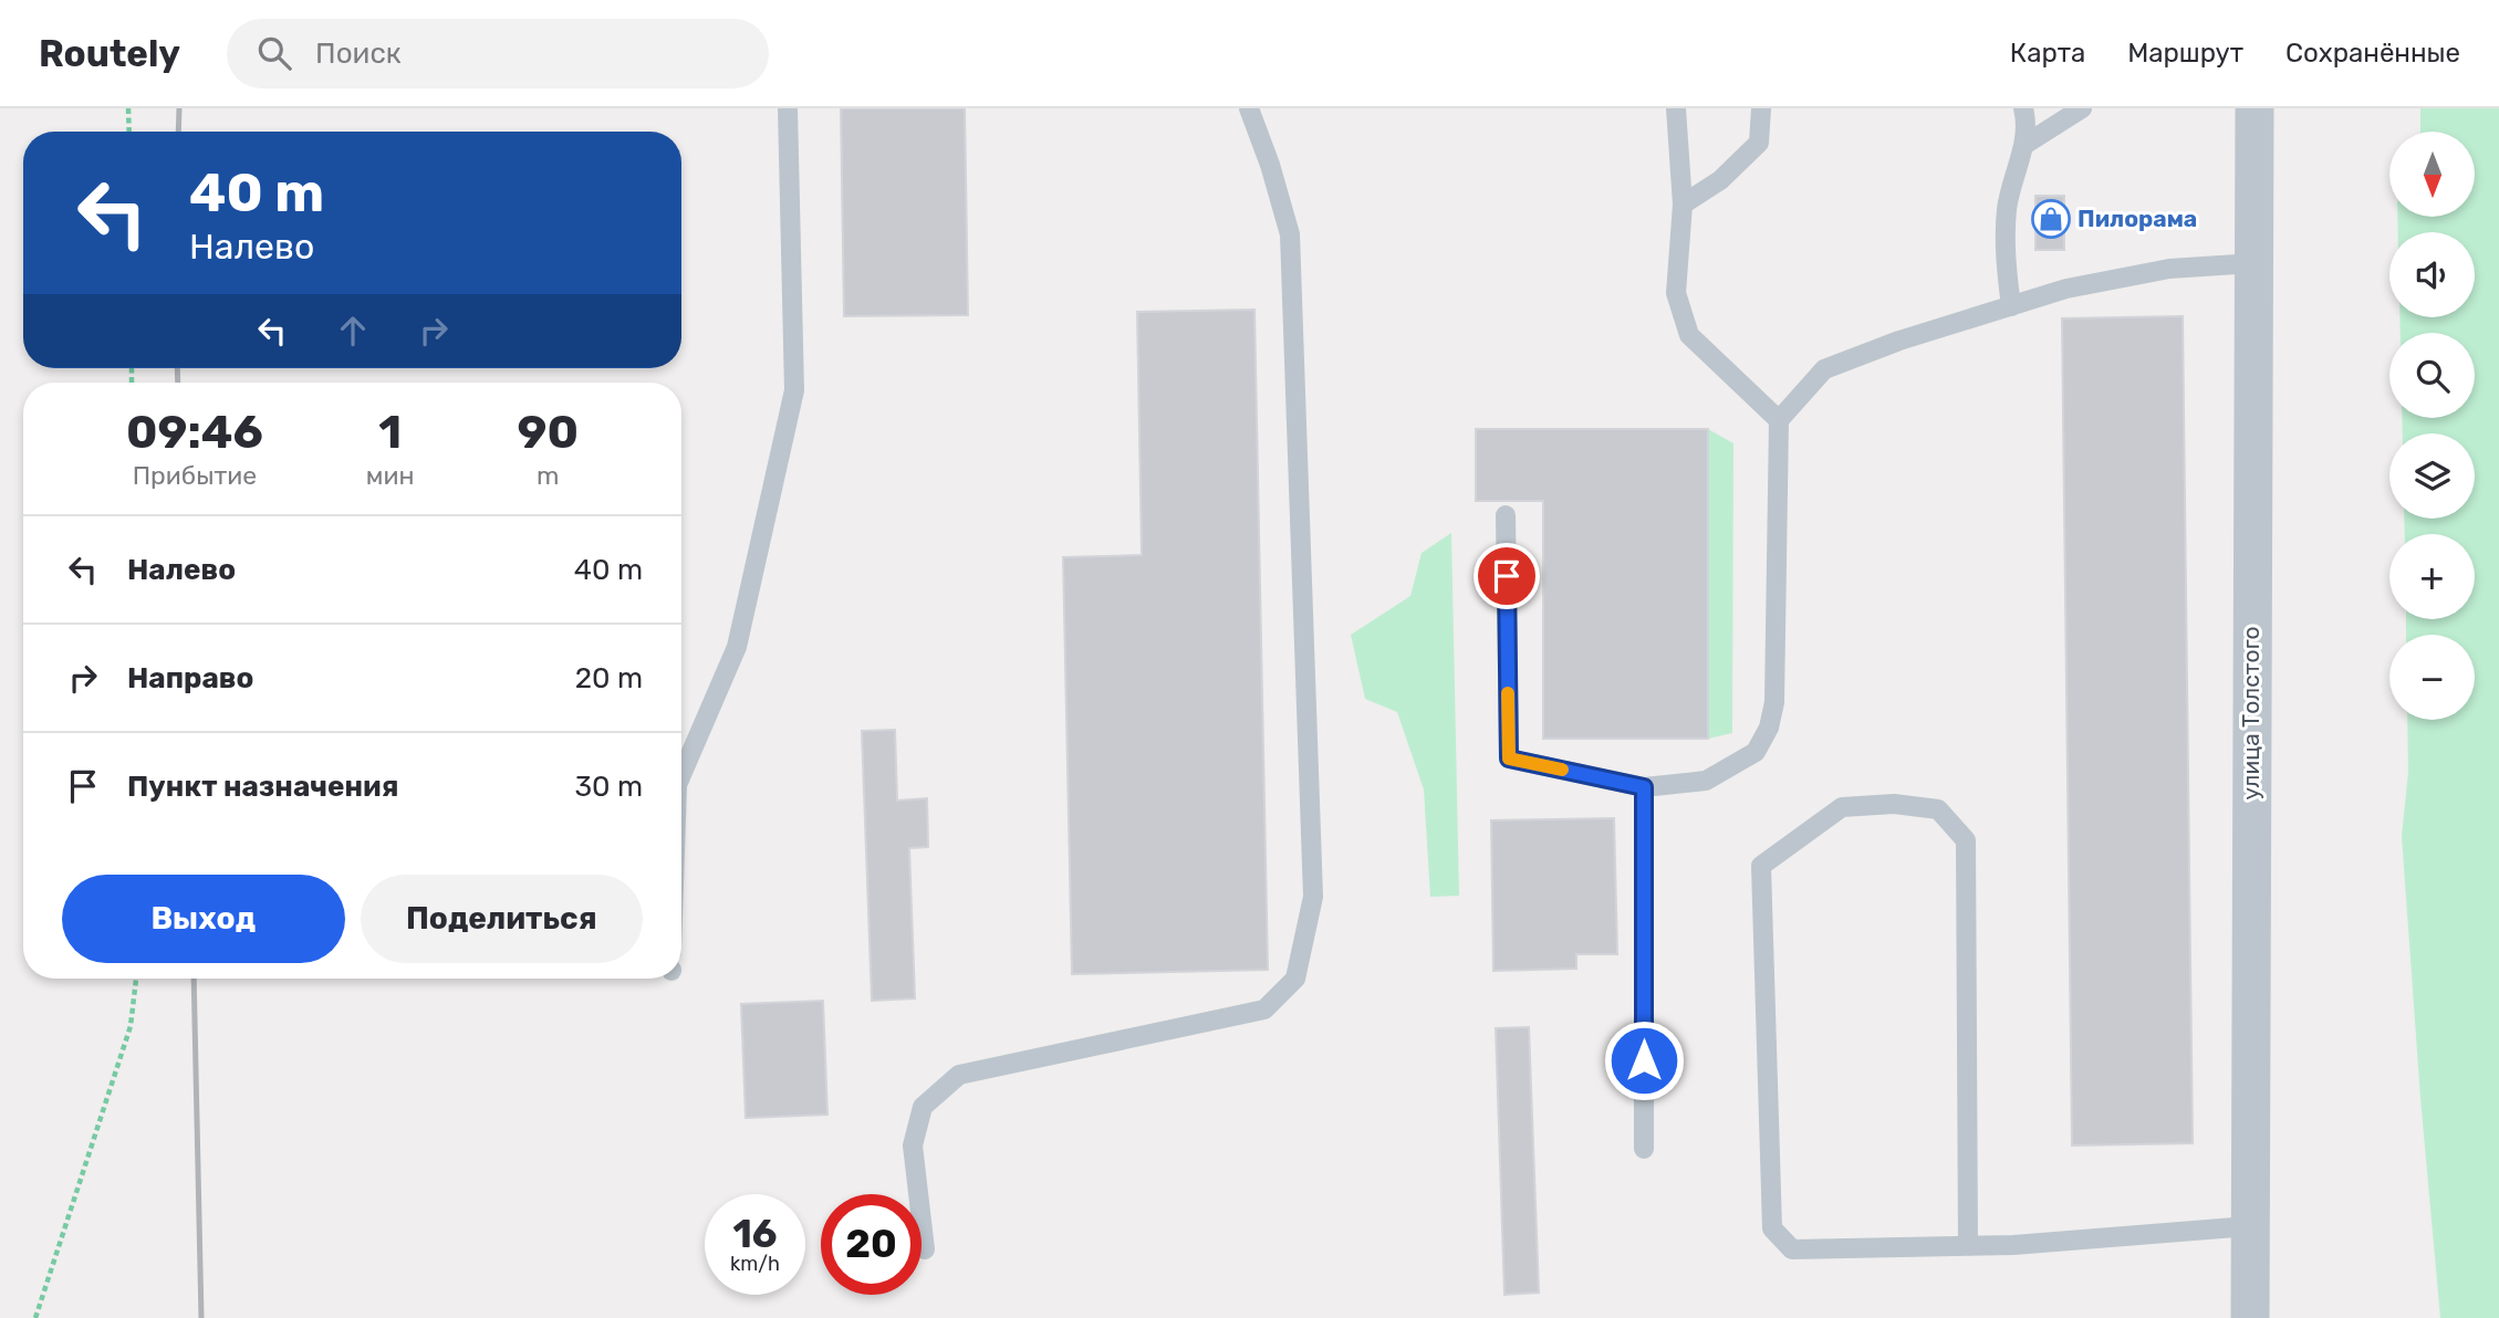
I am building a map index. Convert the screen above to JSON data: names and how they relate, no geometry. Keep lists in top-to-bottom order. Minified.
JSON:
{"streets":{"street":["улица Толстого"]},"places":{"shop":["Пилорама"]},"north":"bottom","page":{"header":"Routely","search":"Поиск","nav":["Карта","Маршрут","Сохранённые"],"map_buttons":["+","−"],"turn":["40 m","Налево"],"eta":["09:46","Прибытие","1","мин","90","m"],"list":[{"name":"Налево","value":"40 m"},{"name":"Направо","value":"20 m"},{"name":"Пункт назначения","value":"30 m"}],"buttons":["Выход","Поделиться"],"speed":"16 km/h","limit":"20"}}
